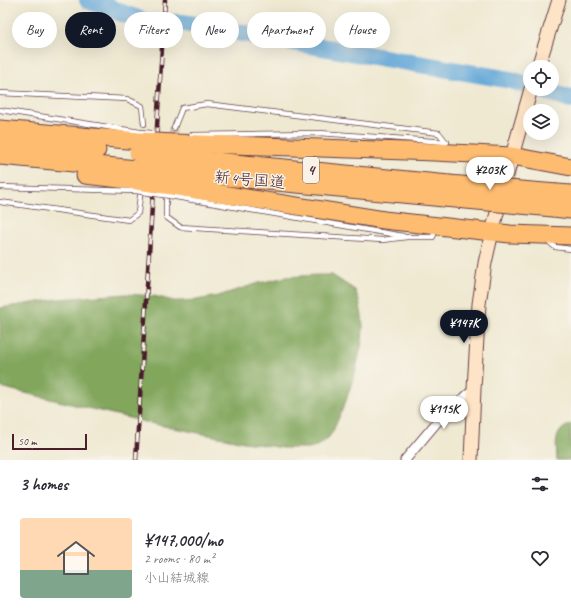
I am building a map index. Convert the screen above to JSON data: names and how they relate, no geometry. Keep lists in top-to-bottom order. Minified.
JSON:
{"streets":{"highway":["4","新4号国道"]},"scale_bar":"50 m","page":{"chip":["Buy","Rent","Filters","New","Apartment","House"],"price":["¥203K","¥147K","¥115K"],"scale":"50 m","heading":"3 homes","list":[{"name":"¥147,000/mo","note":"2 rooms · 80 m² · 小山結城線"}]}}
